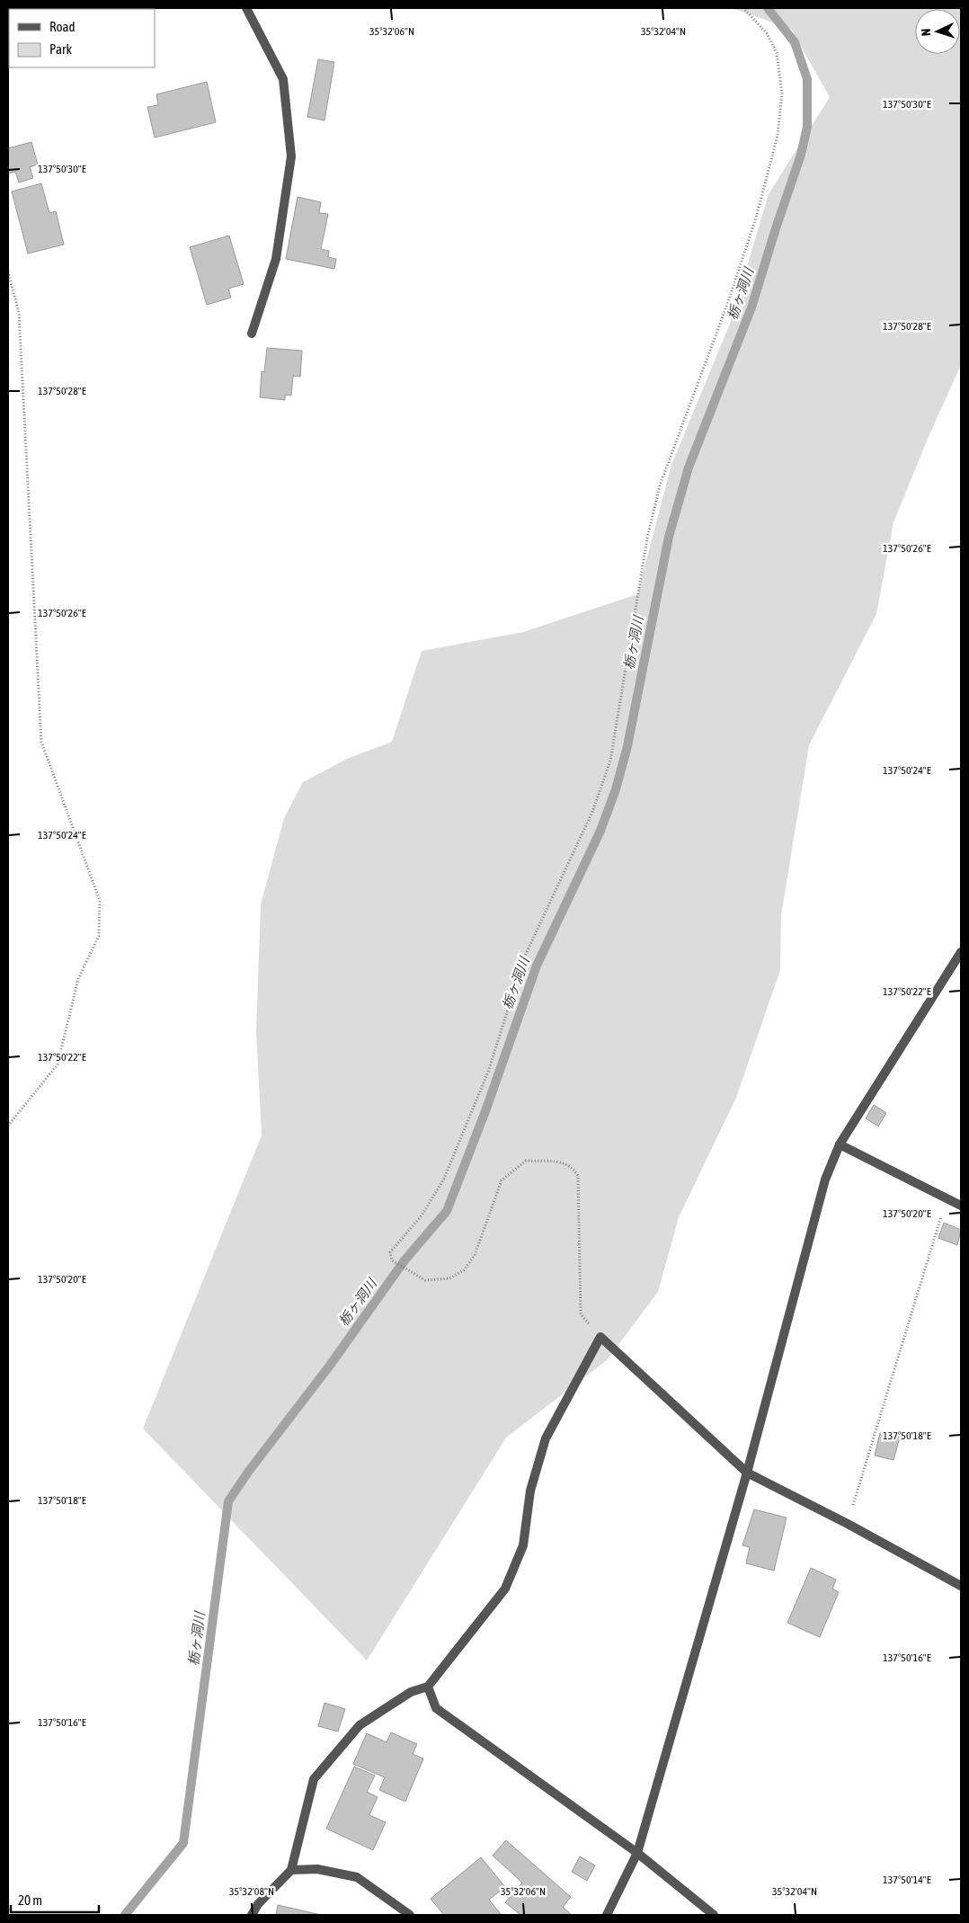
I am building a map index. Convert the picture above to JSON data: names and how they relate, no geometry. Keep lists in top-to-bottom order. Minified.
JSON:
{"water":["栃ヶ洞川"],"legend":["Road","Park"],"scale_bar":"20 m","north":"left","coordinates":["35°32'06\"N","35°32'04\"N","137°50'30\"E","137°50'28\"E","137°50'26\"E","137°50'24\"E","137°50'22\"E","137°50'20\"E","137°50'18\"E","137°50'16\"E","137°50'14\"E","35°32'08\"N"]}
